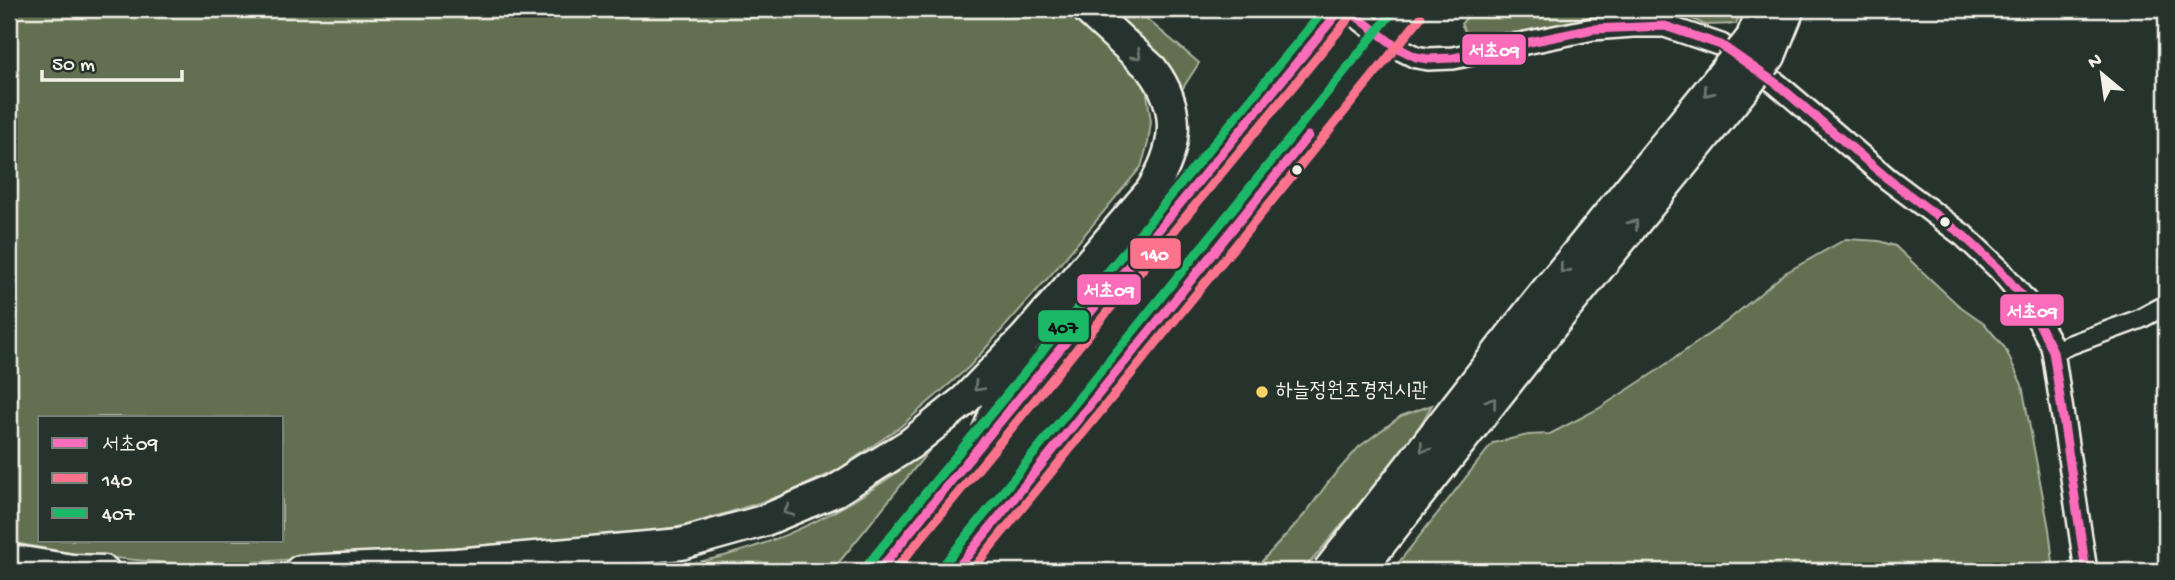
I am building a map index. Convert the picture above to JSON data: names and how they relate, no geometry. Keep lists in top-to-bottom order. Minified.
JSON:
{"places":["하늘정원조경전시관"],"lines":["transit line 서초09","transit line 407","transit line 140"],"legend":["서초09","140","407"],"scale_bar":"50 m","north":"top left"}
